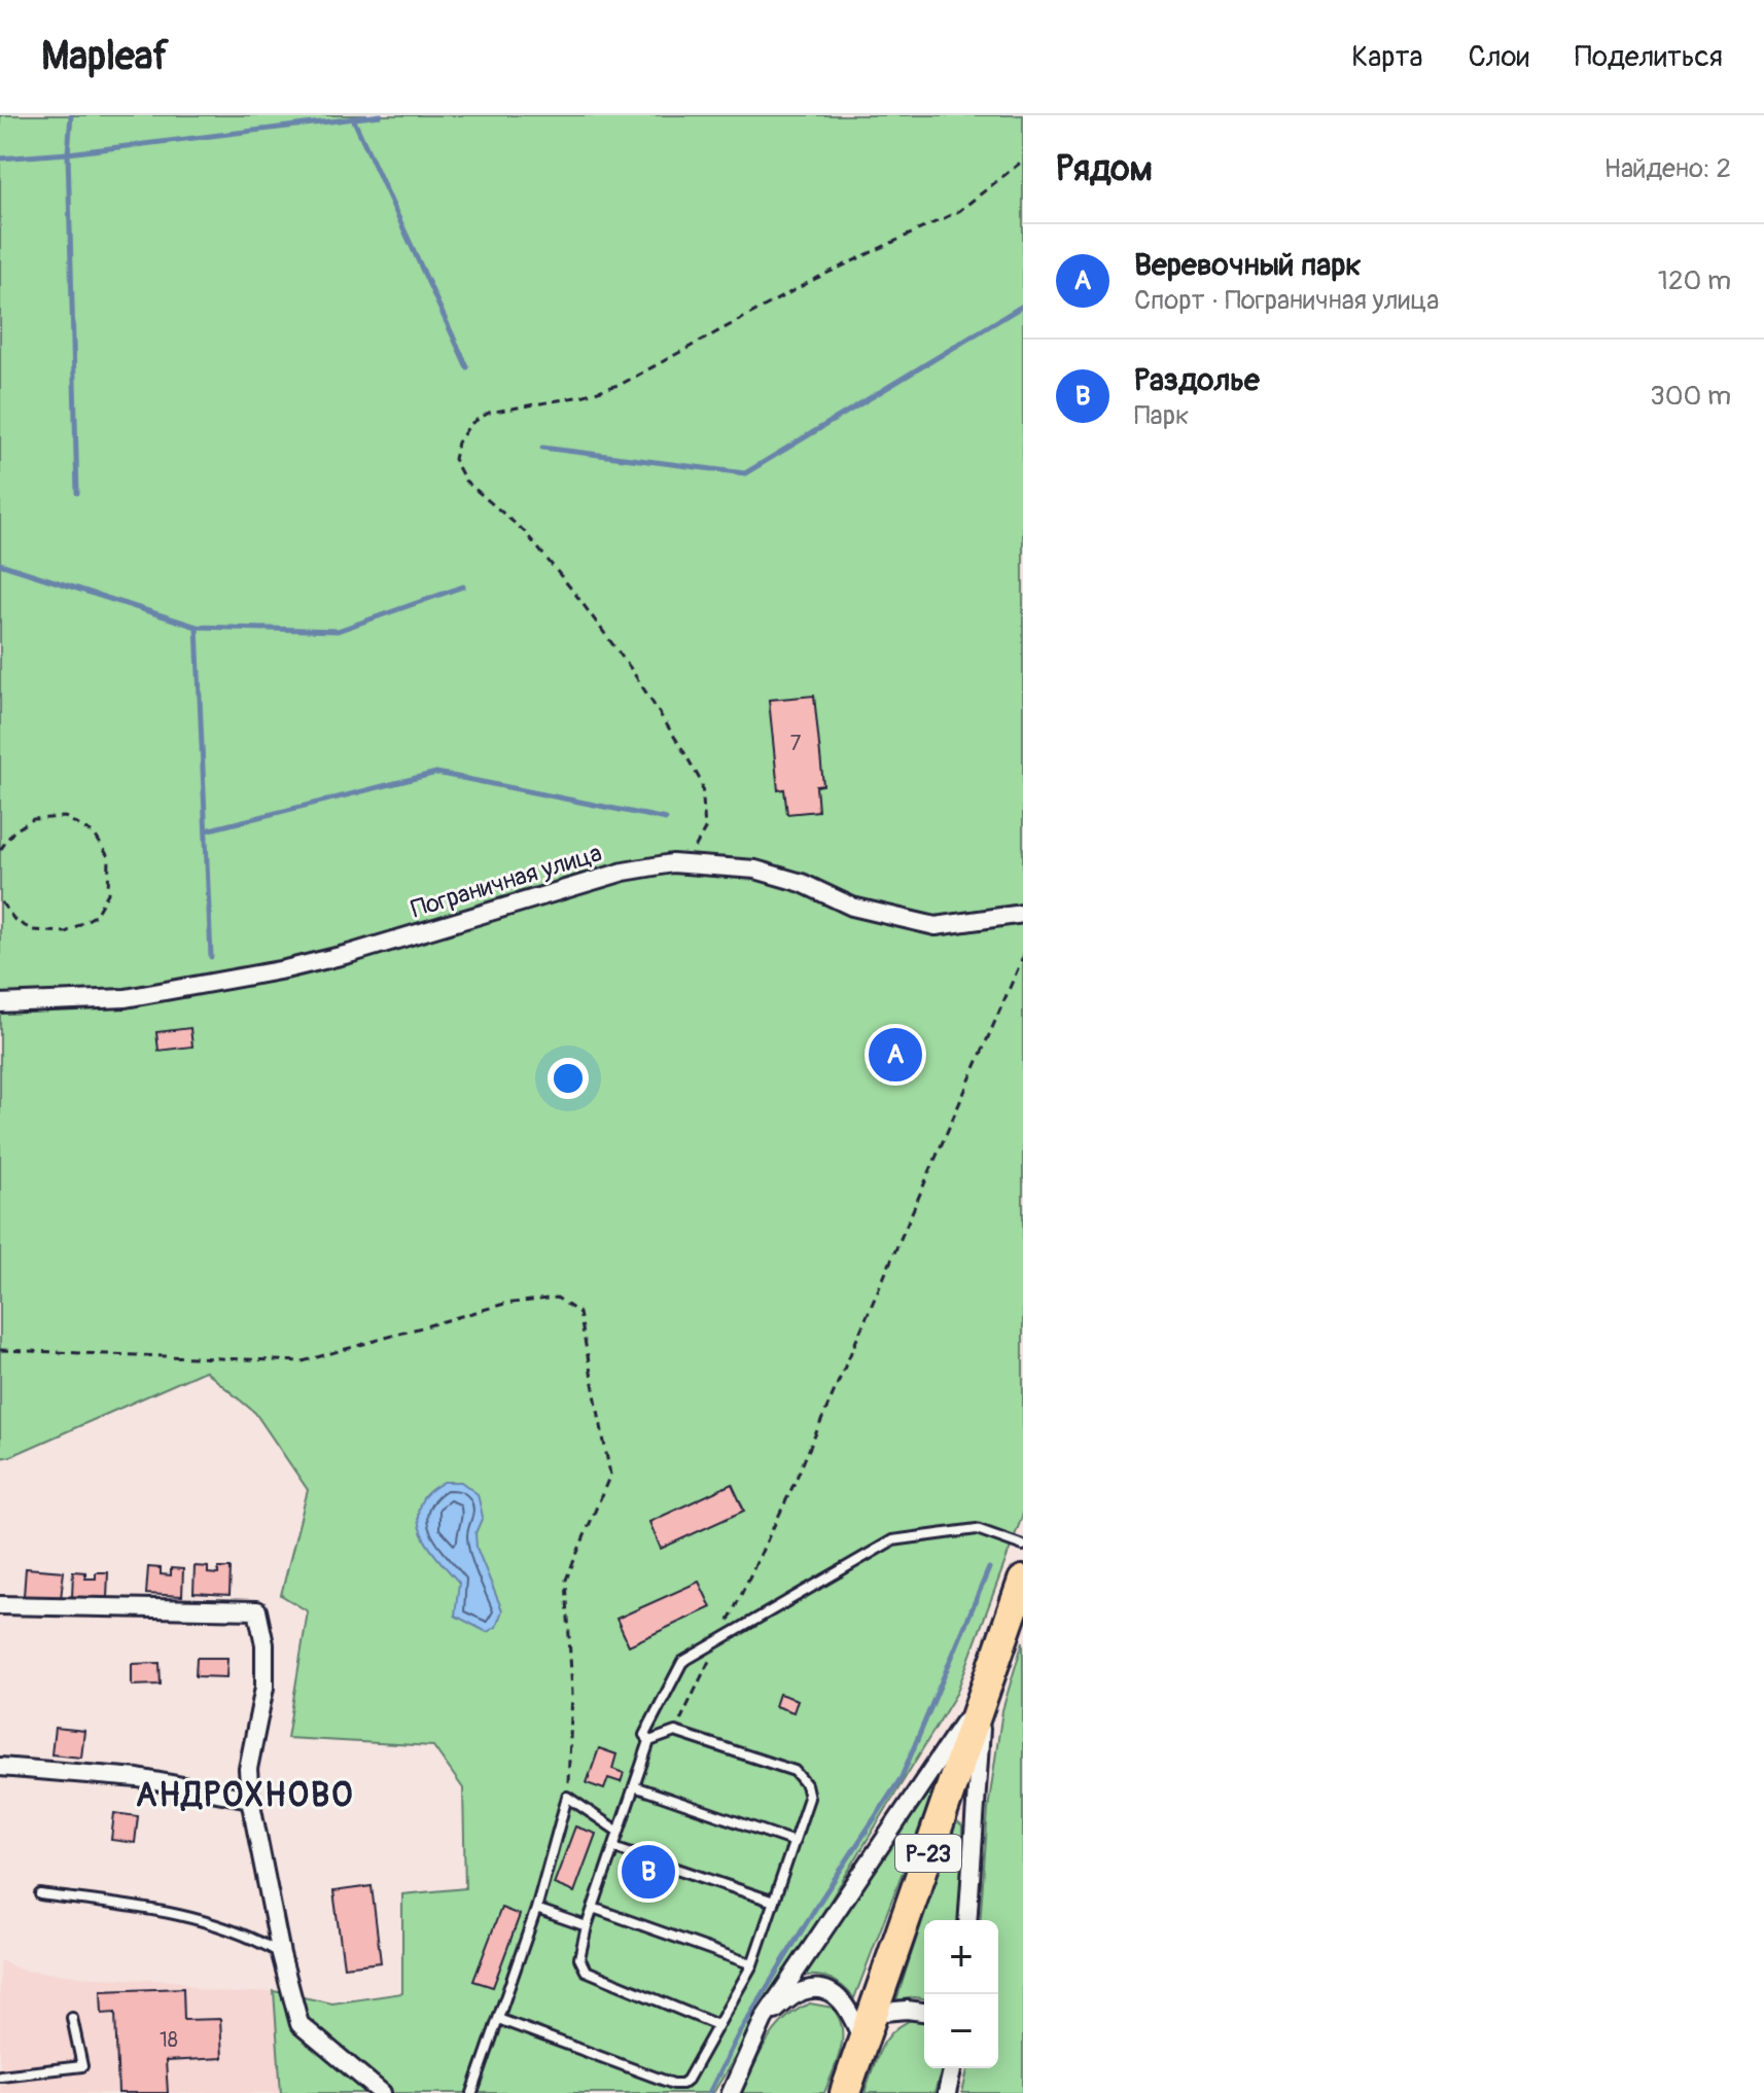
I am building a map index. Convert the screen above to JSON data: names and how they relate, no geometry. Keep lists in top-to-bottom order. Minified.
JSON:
{"streets":{"highway":["Р-23"],"street":["Пограничная улица"]},"districts":["АНДРОХНОВО"],"house_numbers":["7","18"],"page":{"header":"Mapleaf","nav":["Карта","Слои","Поделиться"],"heading":["Рядом","Найдено: 2"],"list":[{"mark":"A","name":"Веревочный парк","note":"Спорт · Пограничная улица","value":"120 m"},{"mark":"B","name":"Раздолье","note":"Парк","value":"300 m"}],"pins":["A","B"],"map_buttons":["+","−"]}}
